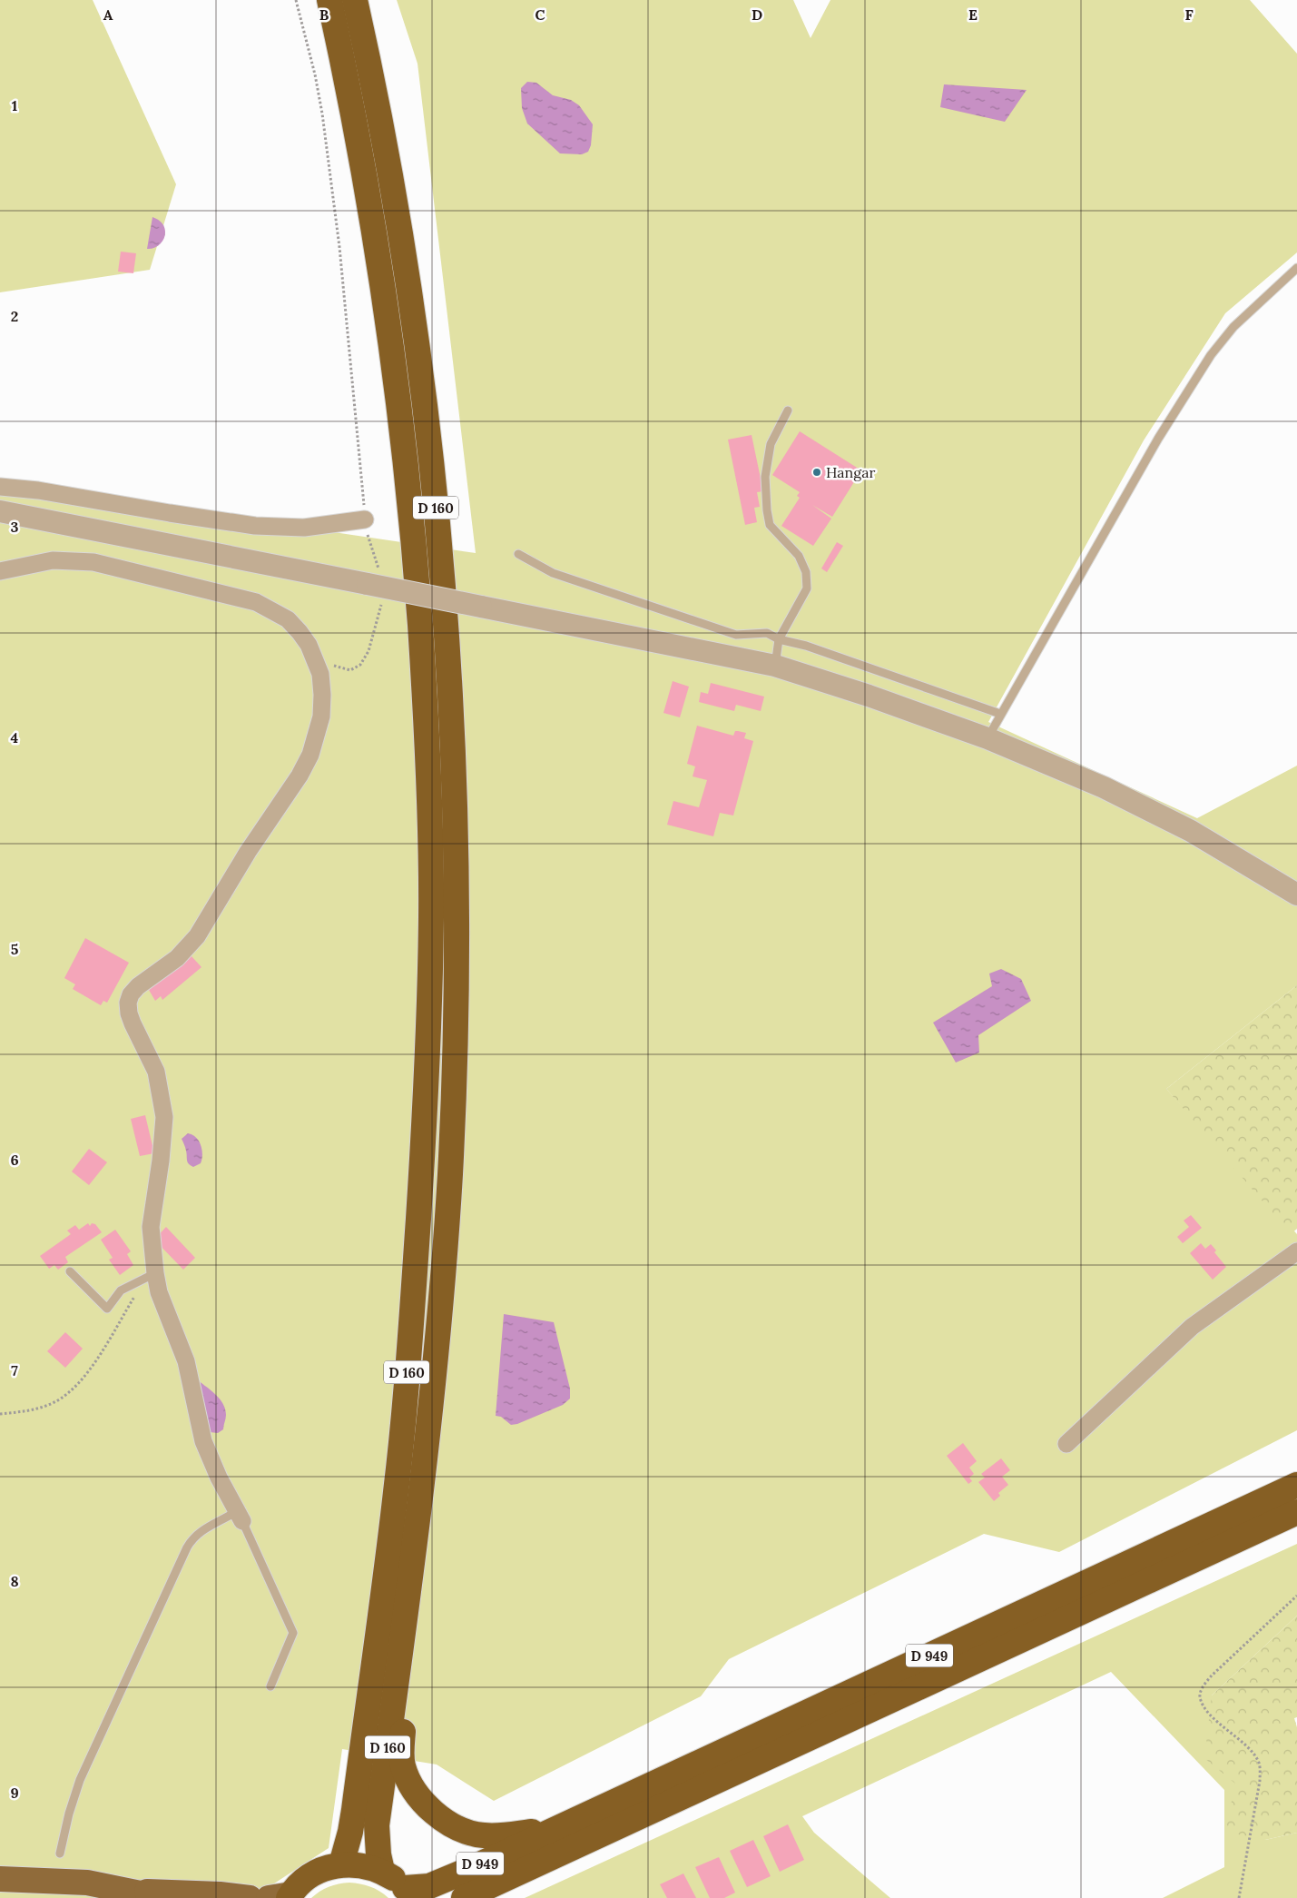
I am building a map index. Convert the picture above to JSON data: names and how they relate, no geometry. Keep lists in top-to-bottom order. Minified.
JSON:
{"streets":{"highway":["D 160","D 949"]},"places":["Hangar"],"grid":{"columns":["A","B","C","D","E","F"],"rows":["1","2","3","4","5","6","7","8","9"]}}
